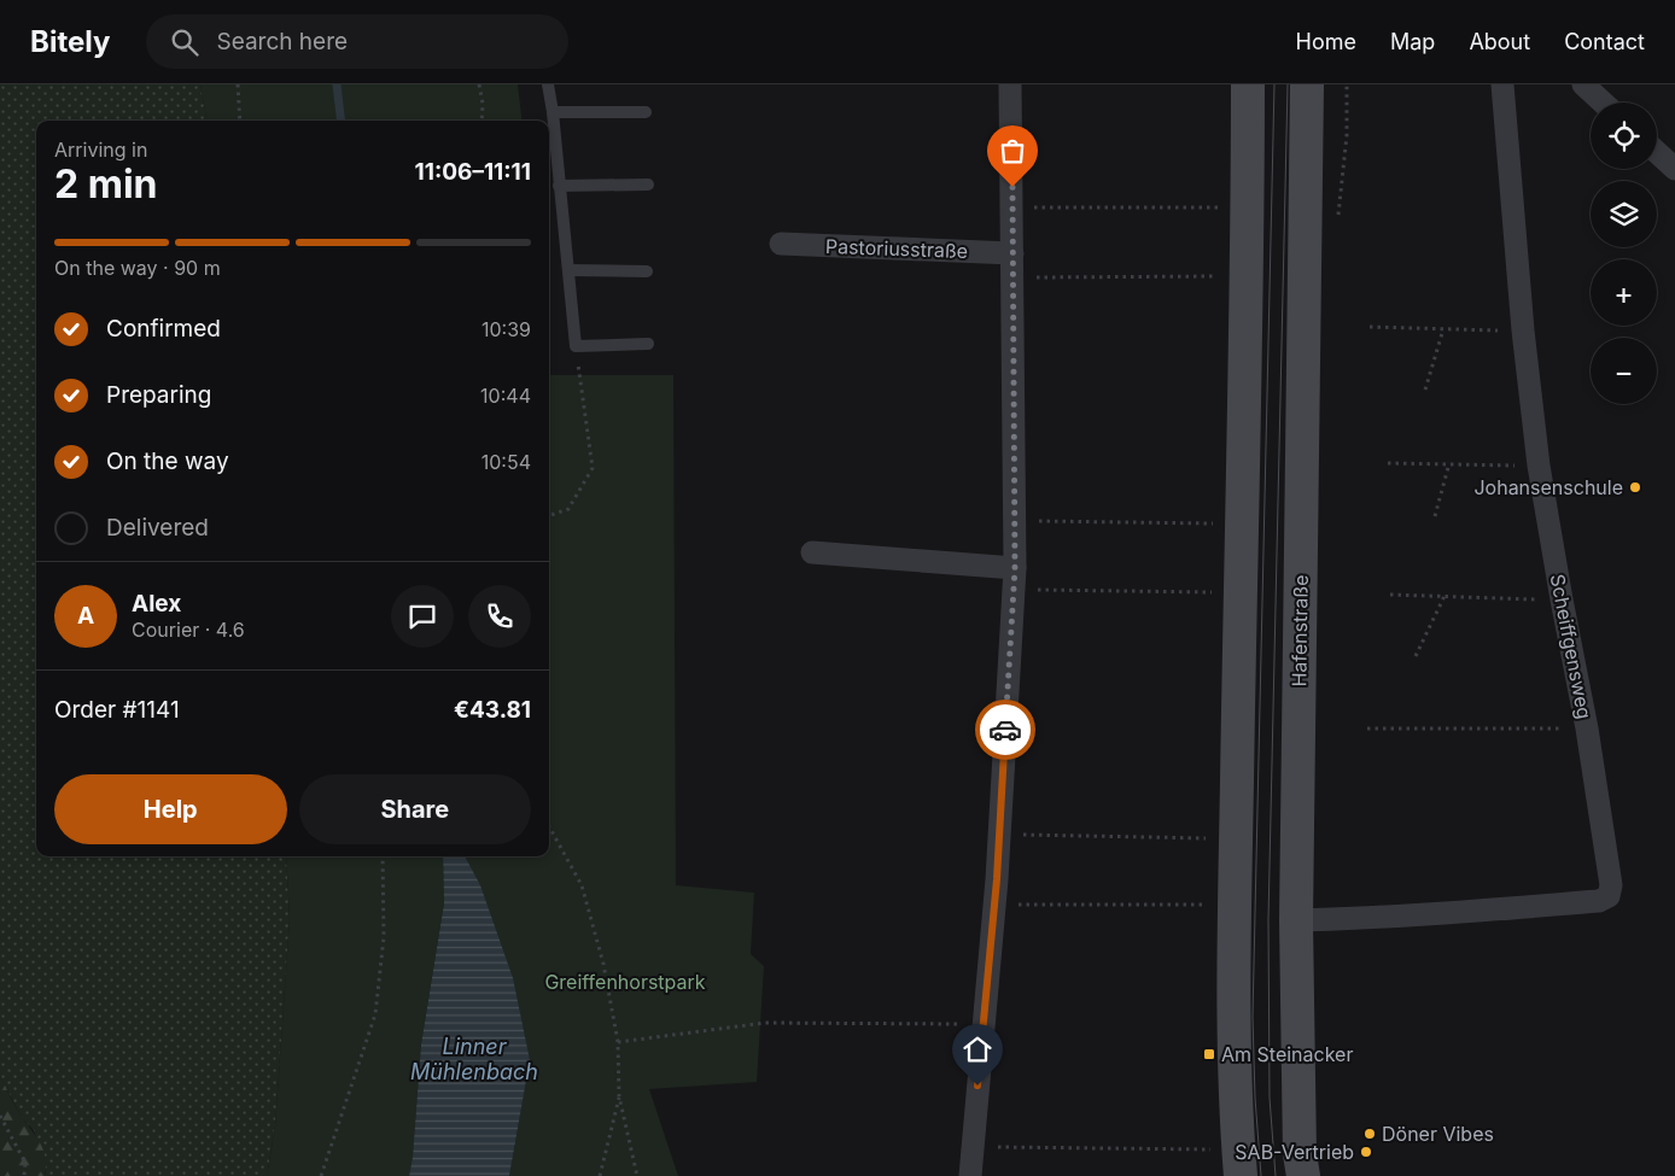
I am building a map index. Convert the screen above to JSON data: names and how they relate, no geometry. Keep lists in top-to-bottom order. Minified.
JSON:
{"streets":{"main road":["Hafenstraße"],"street":["Pastoriusstraße","Scheiffgensweg"]},"crossings":[["Hafenstraße","Scheiffgensweg"]],"water":["Linner Mühlenbach"],"parks":["Greiffenhorstpark"],"places":{"other":["Johansenschule","Döner Vibes","SAB-Vertrieb"],"transit":["Am Steinacker"]},"page":{"header":"Bitely","search":"Search here","nav":["Home","Map","About","Contact"],"map_buttons":["+","−"],"heading":["2 min","Arriving in","11:06–11:11"],"panel":["Alex","Courier · 4.6","Order #1141","€43.81"],"bar":"On the way · 90 m","list":[["Confirmed","10:39"],["Preparing","10:44"],["On the way","10:54"],"Delivered"],"round":"A","buttons":["Help","Share"]}}
